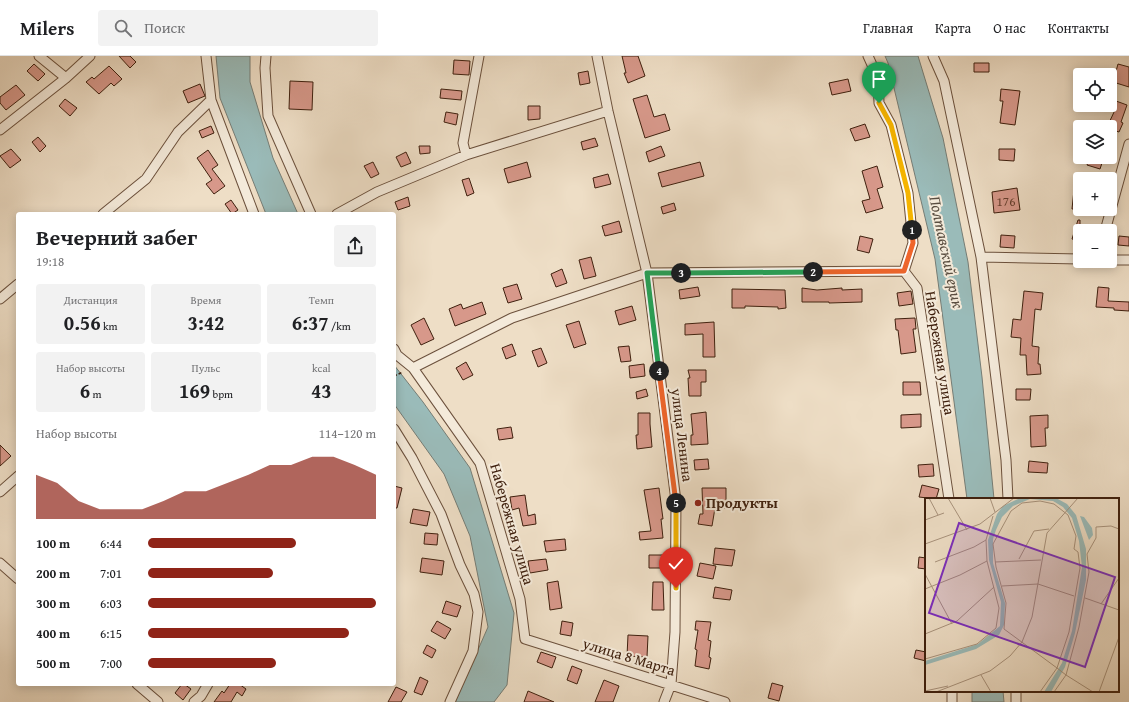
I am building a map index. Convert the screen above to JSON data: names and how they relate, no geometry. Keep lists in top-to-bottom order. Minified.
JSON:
{"streets":{"street":["Набережная улица","улица Ленина","улица 8 Марта"]},"crossings":[["Набережная улица","улица 8 Марта"],["улица Ленина","улица 8 Марта"]],"water":["Полтавский ерик"],"places":["Продукты"],"house_numbers":["176"],"page":{"header":"Milers","search":"Поиск","nav":["Главная","Карта","О нас","Контакты"],"map_buttons":["+","−"],"heading":["Вечерний забег","19:18"],"pins":["1","2","3","4","5"],"stats":[["Дистанция","0.56 km"],["Время","3:42"],["Темп","6:37 /km"],["Набор высоты","6 m"],["Пульс","169 bpm"],["kcal","43"]],"chart":["Набор высоты","114–120 m"],"list":[{"name":"100 m","note":"6:44"},{"name":"200 m","note":"7:01"},{"name":"300 m","note":"6:03"},{"name":"400 m","note":"6:15"},{"name":"500 m","note":"7:00"}]}}
